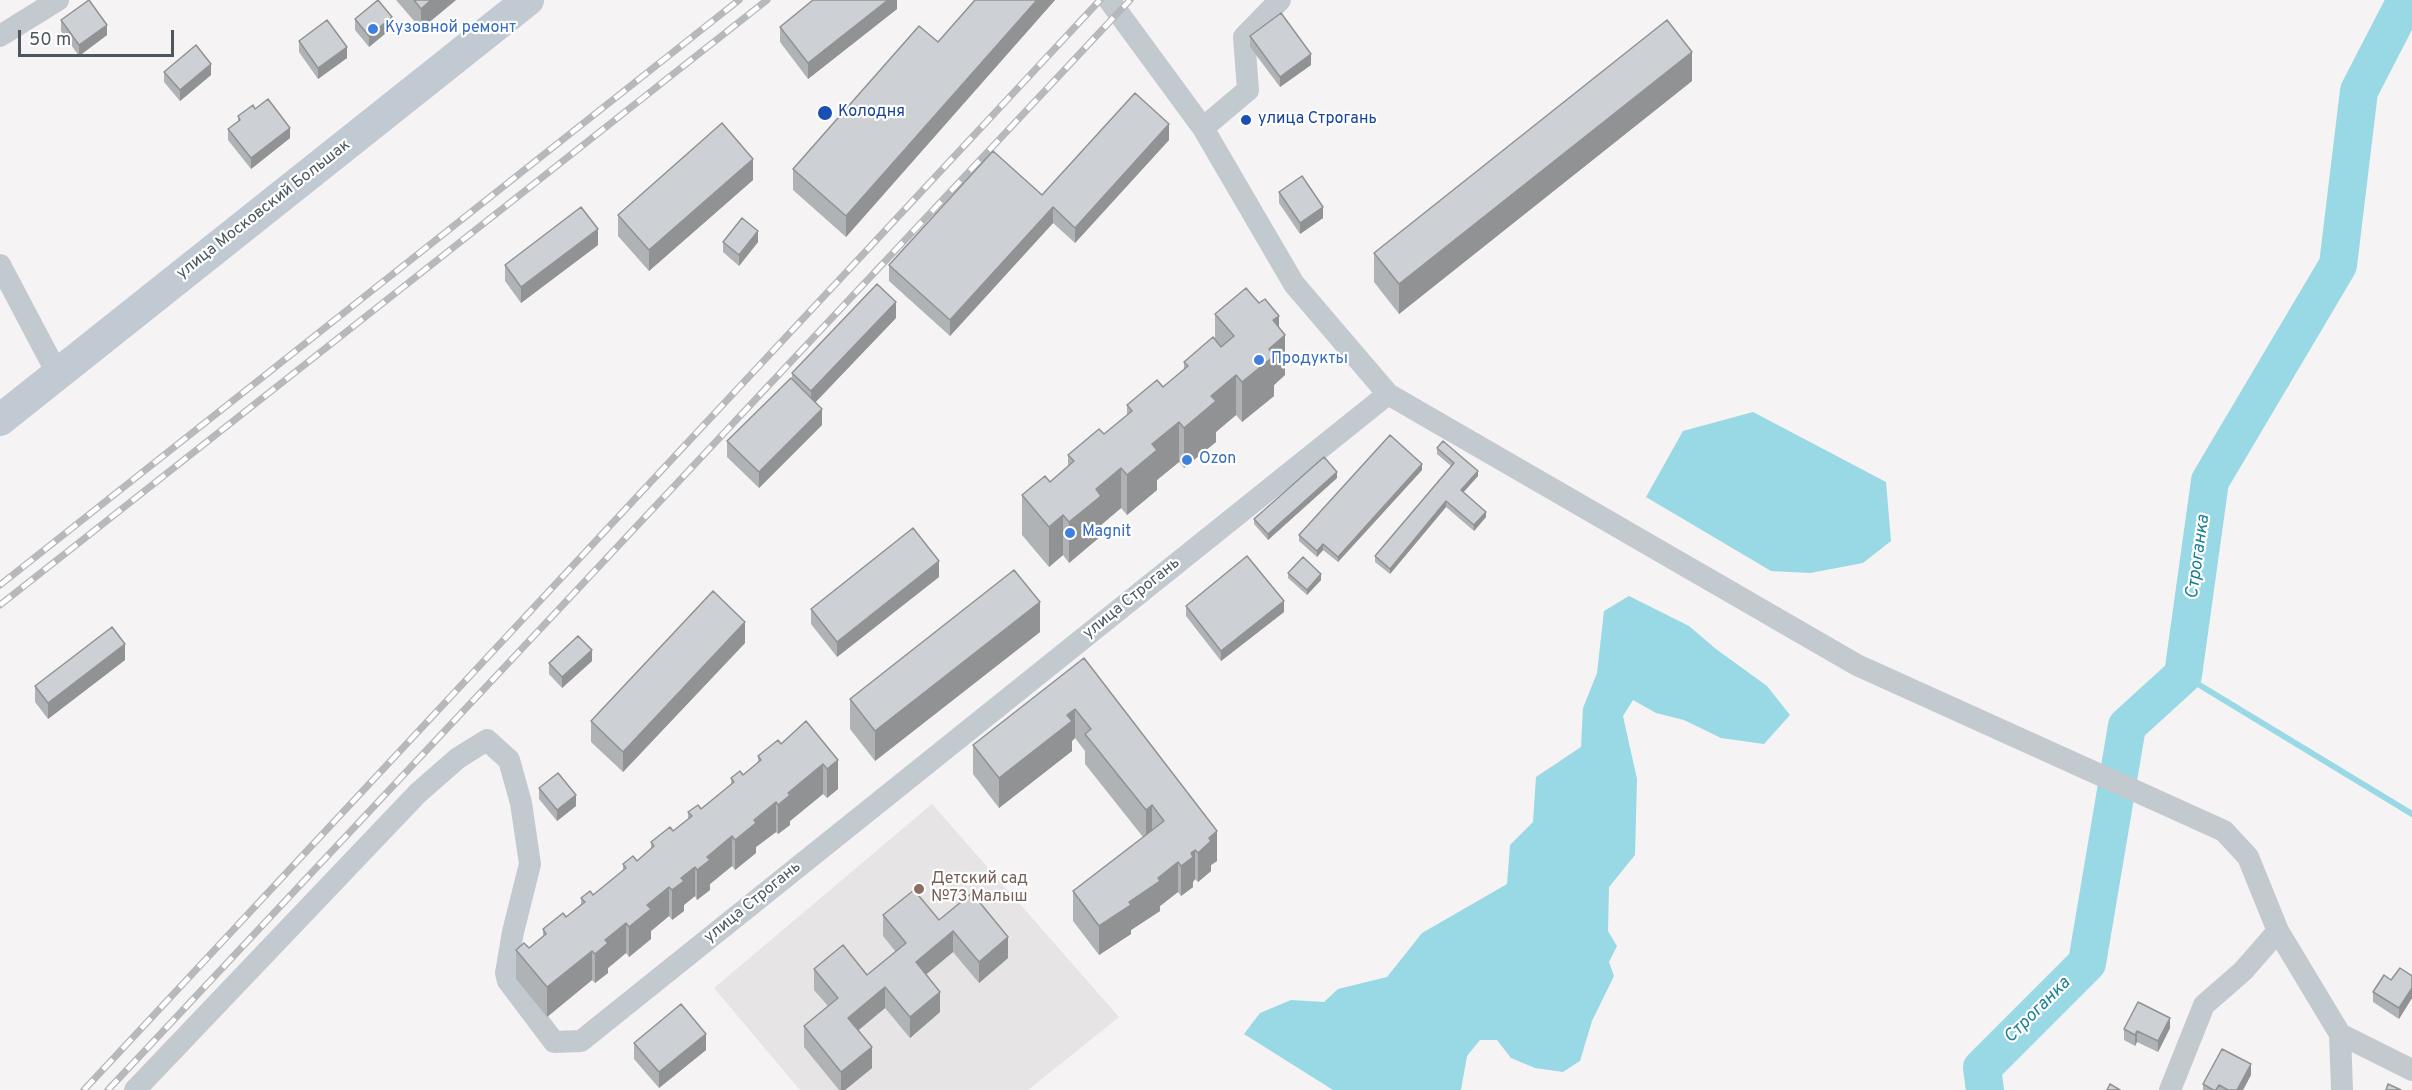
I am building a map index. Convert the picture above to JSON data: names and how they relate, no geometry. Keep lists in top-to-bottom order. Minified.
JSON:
{"streets":{"street":["улица Московский Большак","улица Строгань"]},"water":["Строганка"],"places":["Кузовной ремонт","Колодня","улица Строгань","Продукты","Ozon","Magnit","Детский сад №73 Малыш"],"scale_bar":"50 m"}
